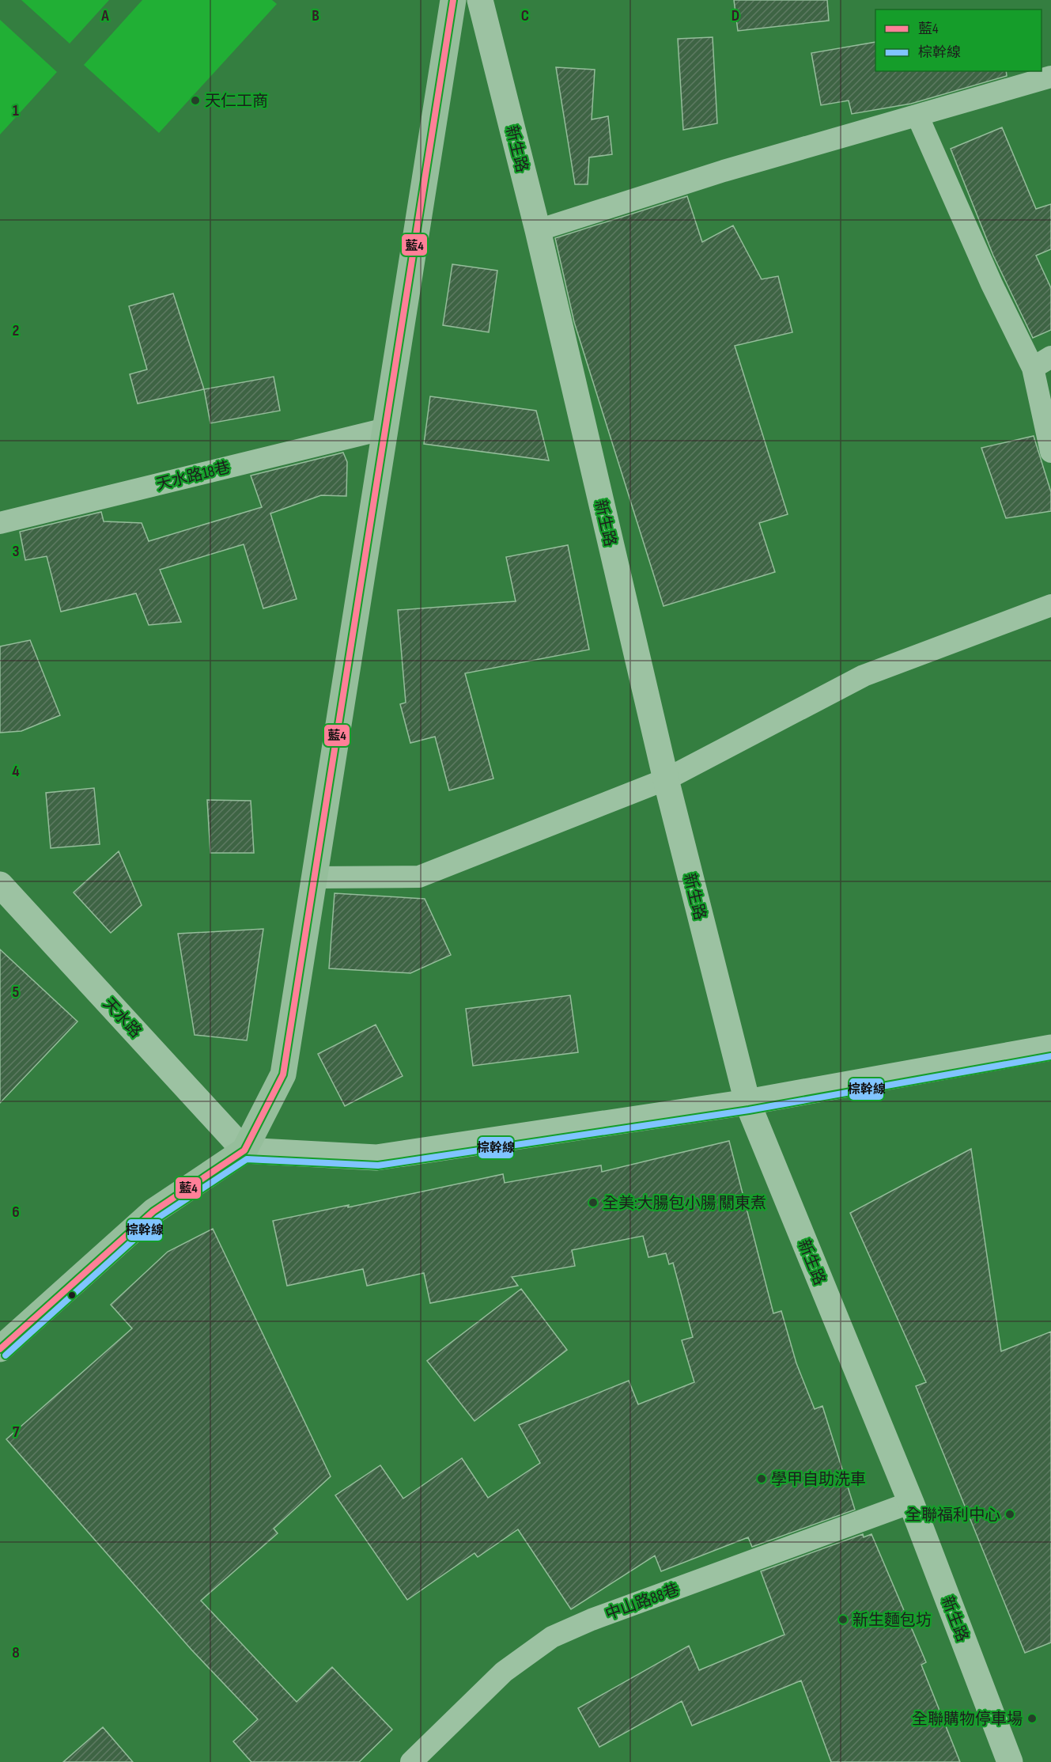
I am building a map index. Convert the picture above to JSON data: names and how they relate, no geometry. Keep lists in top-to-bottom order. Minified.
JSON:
{"streets":{"street":["新生路","天水路"],"lane":["天水路18巷","中山路88巷"]},"crossings":[["新生路","中山路88巷"]],"places":["天仁工商","全美:大腸包小腸 關東煮","學甲自助洗車","全聯福利中心","新生麵包坊","全聯購物停車場"],"lines":["transit line 藍4","transit line 棕幹線"],"legend":["藍4","棕幹線"],"grid":{"columns":["A","B","C","D"],"rows":["1","2","3","4","5","6","7","8"]}}
